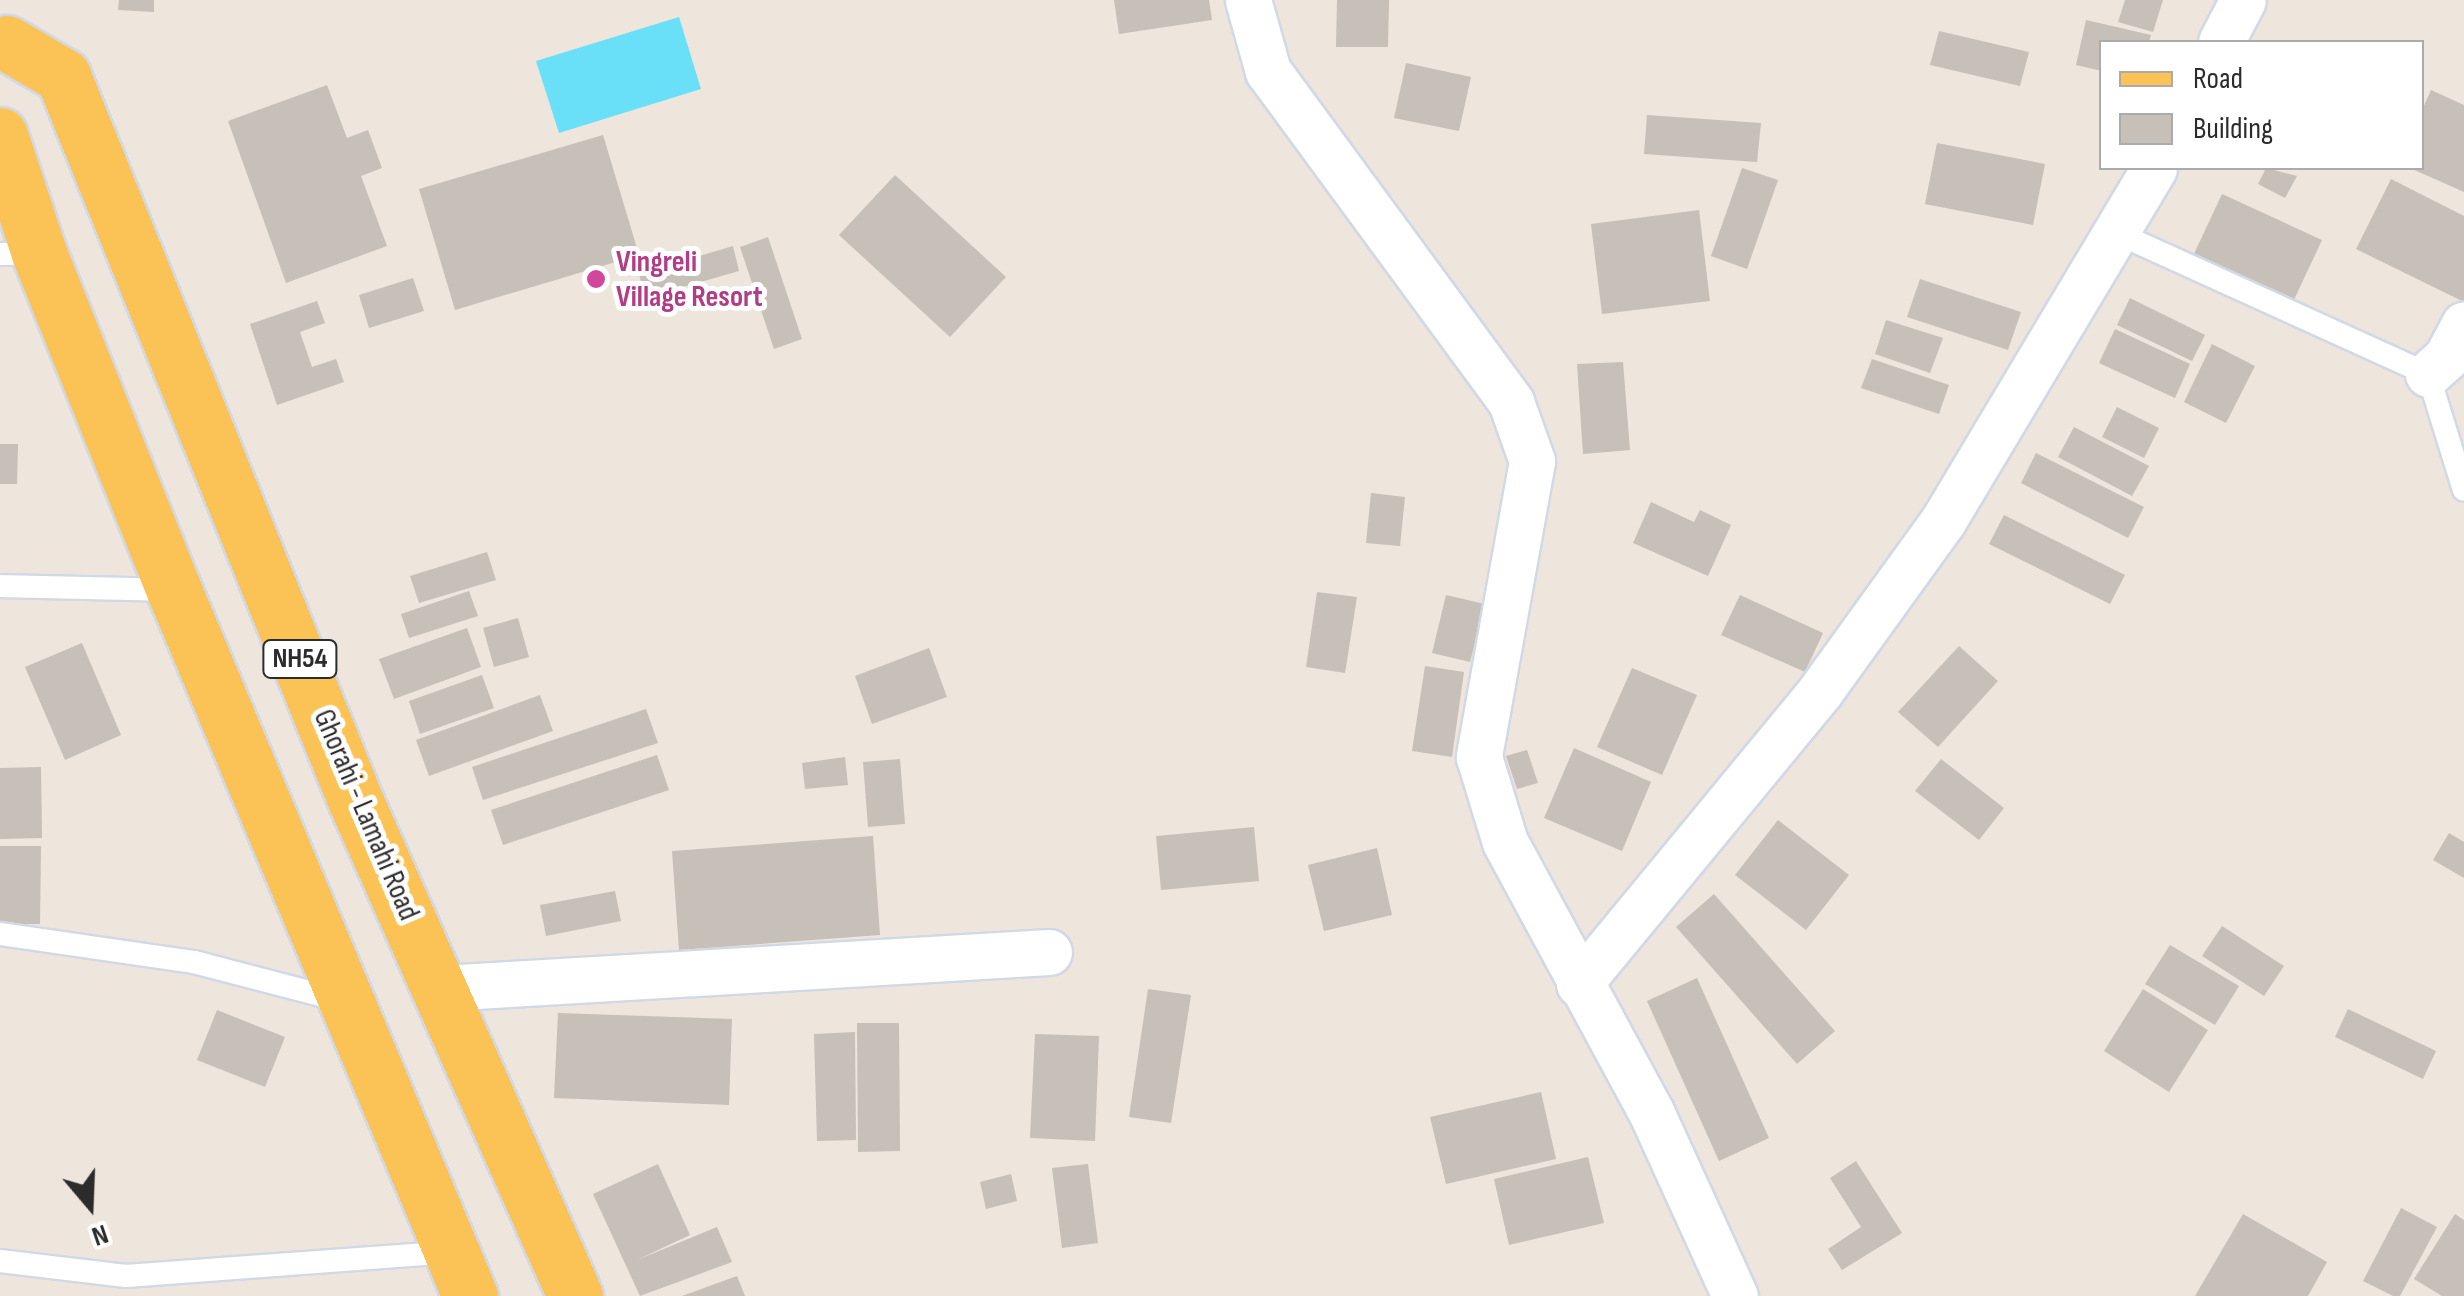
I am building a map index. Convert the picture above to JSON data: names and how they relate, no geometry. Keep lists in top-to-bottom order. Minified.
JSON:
{"streets":{"main road":["NH54","Ghorahi - Lamahi Road"]},"places":["Vingreli Village Resort"],"legend":["Road","Building"],"north":"bottom"}
